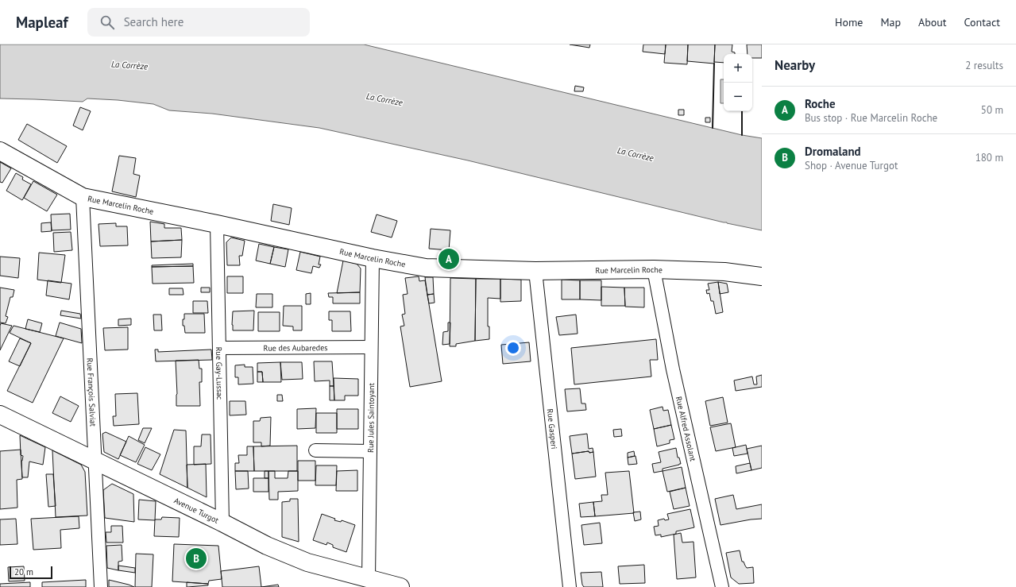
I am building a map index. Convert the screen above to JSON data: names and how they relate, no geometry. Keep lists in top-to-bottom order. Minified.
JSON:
{"streets":{"main road":["Rue Marcelin Roche","Avenue Turgot"],"street":["Rue des Aubaredes","Rue Gay-Lussac","Rue François Salviat","Rue Jules Saintoyant","Rue Gasperi","Rue Alfred Assolant"]},"crossings":[["Rue Marcelin Roche","Rue Gay-Lussac"],["Rue Marcelin Roche","Rue François Salviat"],["Rue Marcelin Roche","Rue Jules Saintoyant"],["Rue Marcelin Roche","Rue Gasperi"],["Rue Marcelin Roche","Rue Alfred Assolant"],["Rue des Aubaredes","Rue Gay-Lussac"],["Rue des Aubaredes","Rue Jules Saintoyant"],["Rue Gay-Lussac","Avenue Turgot"],["Rue François Salviat","Avenue Turgot"],["Rue Jules Saintoyant","Avenue Turgot"]],"water":["La Corrèze"],"scale_bar":"20 m","page":{"header":"Mapleaf","search":"Search here","nav":["Home","Map","About","Contact"],"heading":["Nearby","2 results"],"map_buttons":["+","−"],"list":[{"mark":"A","name":"Roche","note":"Bus stop · Rue Marcelin Roche","value":"50 m"},{"mark":"B","name":"Dromaland","note":"Shop · Avenue Turgot","value":"180 m"}],"pins":["A","B"],"scale":"20 m"}}
